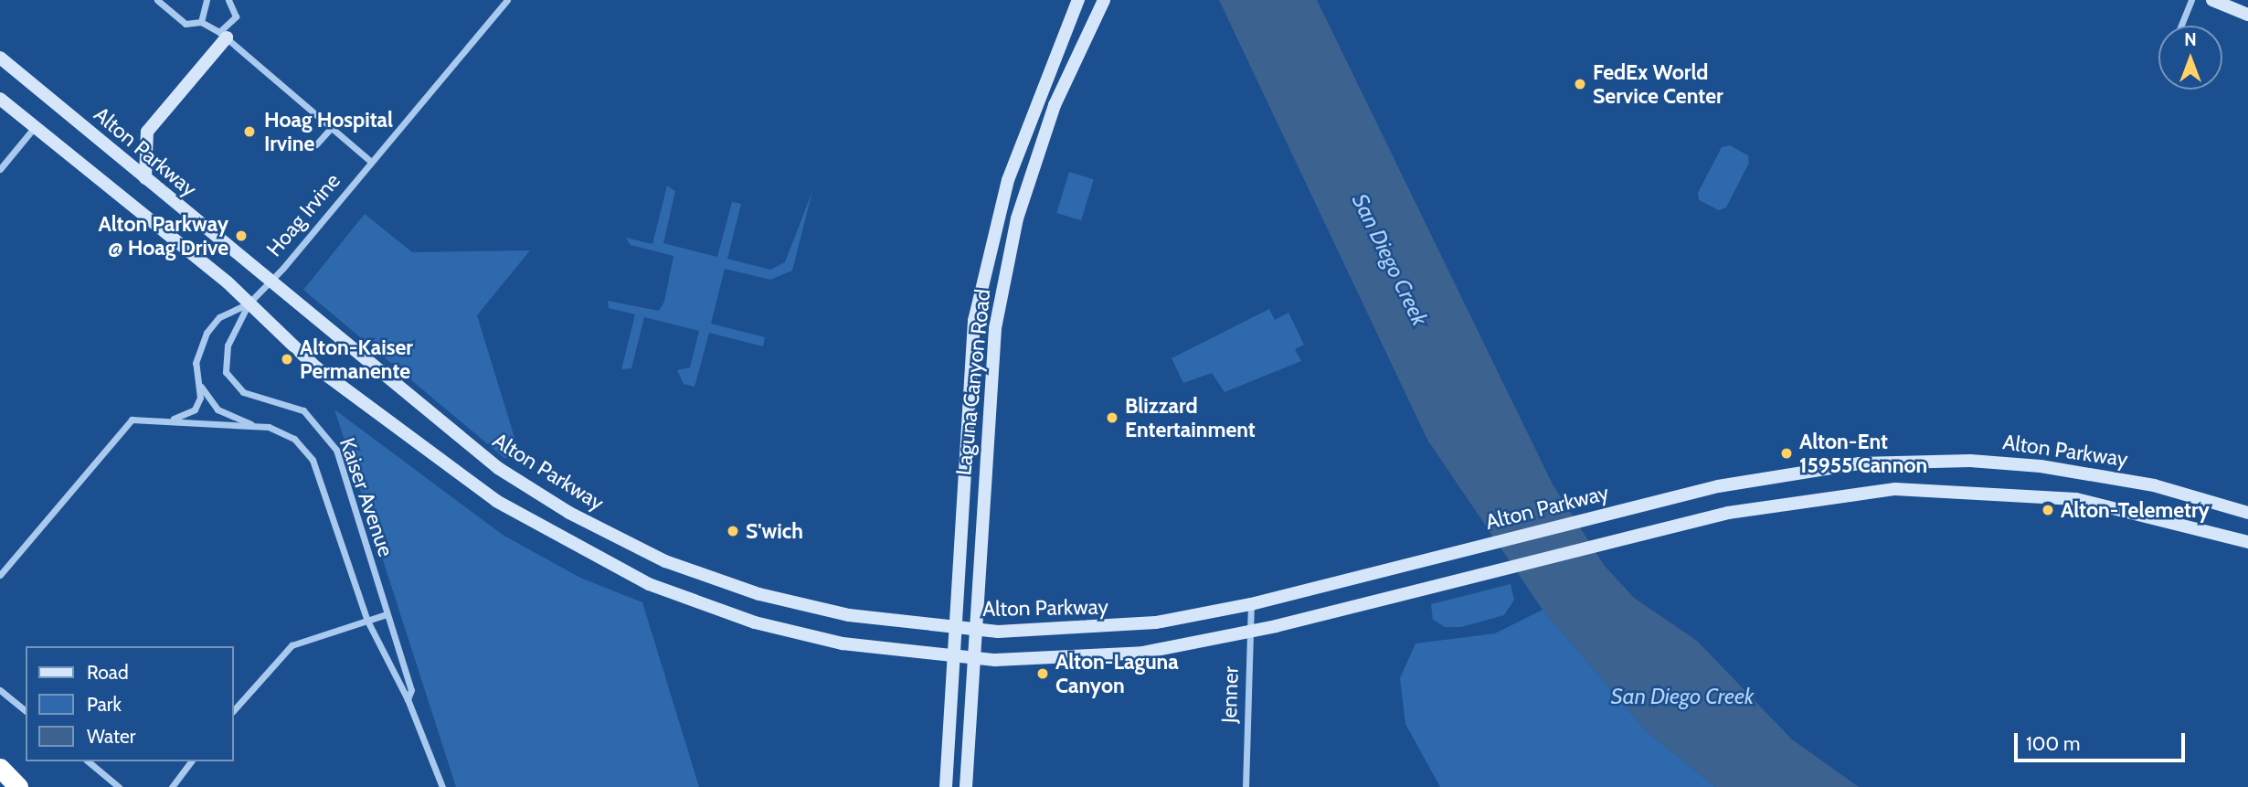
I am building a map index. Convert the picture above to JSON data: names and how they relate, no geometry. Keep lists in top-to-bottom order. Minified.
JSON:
{"streets":{"main road":["Alton Parkway","Laguna Canyon Road"],"street":["Hoag Irvine","Kaiser Avenue","Jenner"]},"crossings":[["Alton Parkway","Hoag Irvine"],["Alton Parkway","Laguna Canyon Road"],["Alton Parkway","Jenner"],["Hoag Irvine","Kaiser Avenue"]],"water":["San Diego Creek"],"places":["FedEx World Service Center","Hoag Hospital Irvine","Alton Parkway @ Hoag Drive","Alton-Kaiser Permanente","Blizzard Entertainment","Alton-Ent 15955 Cannon","Alton-Telemetry","S'wich","Alton-Laguna Canyon"],"legend":["Road","Park","Water"],"scale_bar":"100 m","north":"top"}
